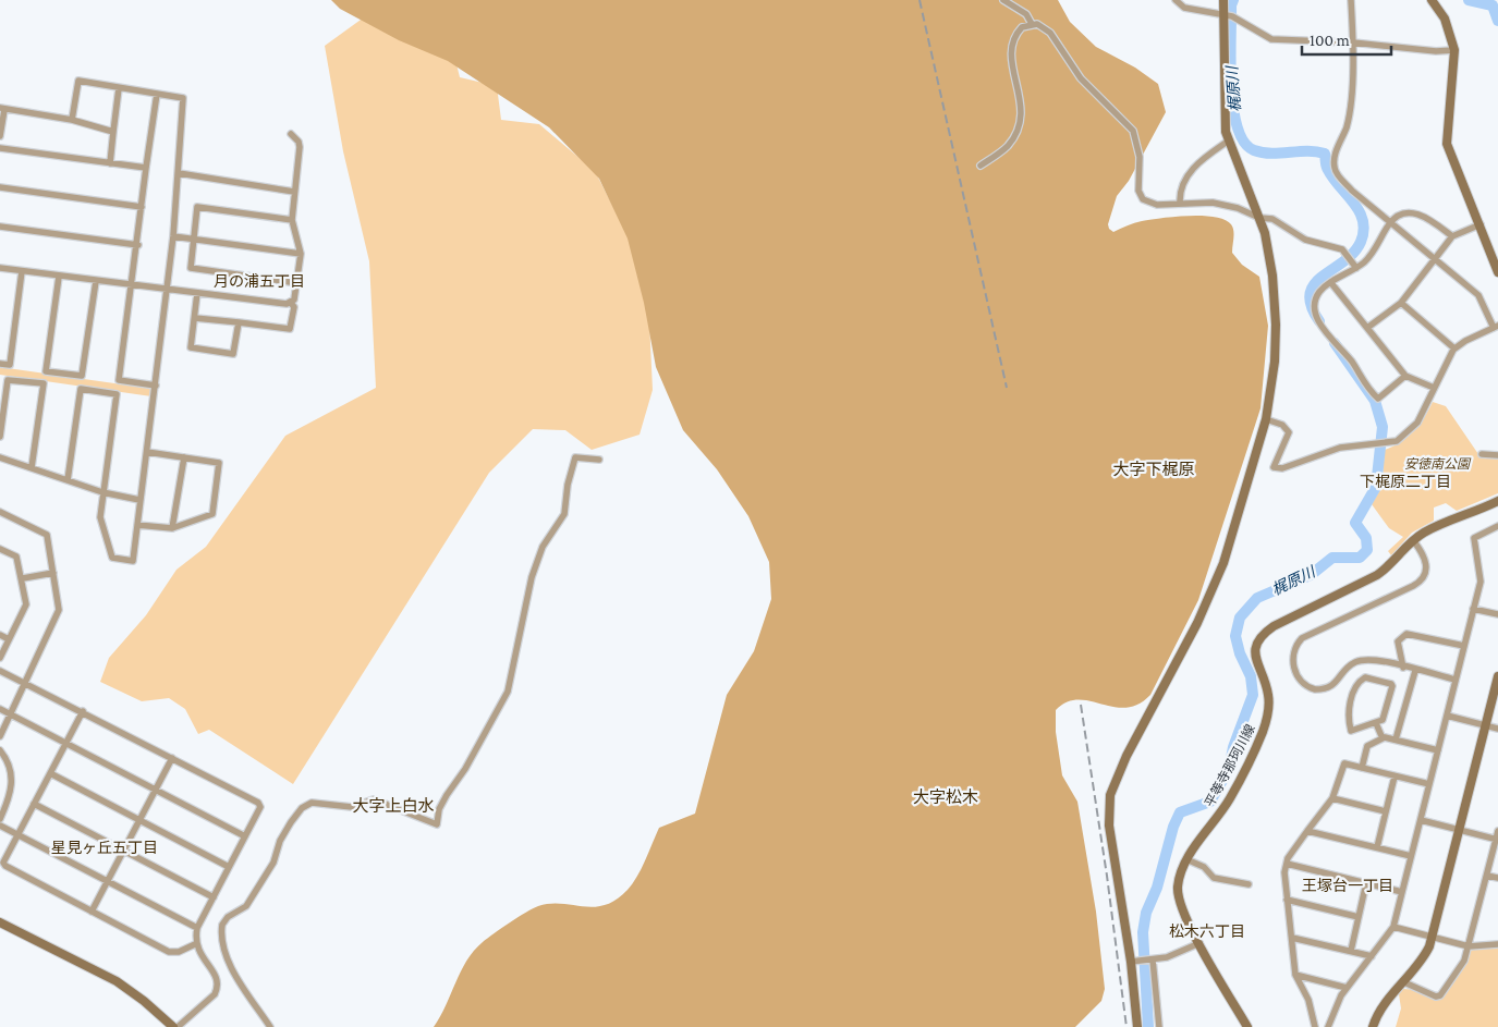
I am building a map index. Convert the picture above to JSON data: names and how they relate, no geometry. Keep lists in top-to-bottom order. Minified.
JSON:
{"streets":{"street":["平等寺那珂川線"]},"districts":["月の浦五丁目","大字下梶原","下梶原二丁目","大字松木","大字上白水","星見ヶ丘五丁目","王塚台一丁目","松木六丁目"],"water":["梶原川"],"parks":["安徳南公園"],"scale_bar":"100 m"}
